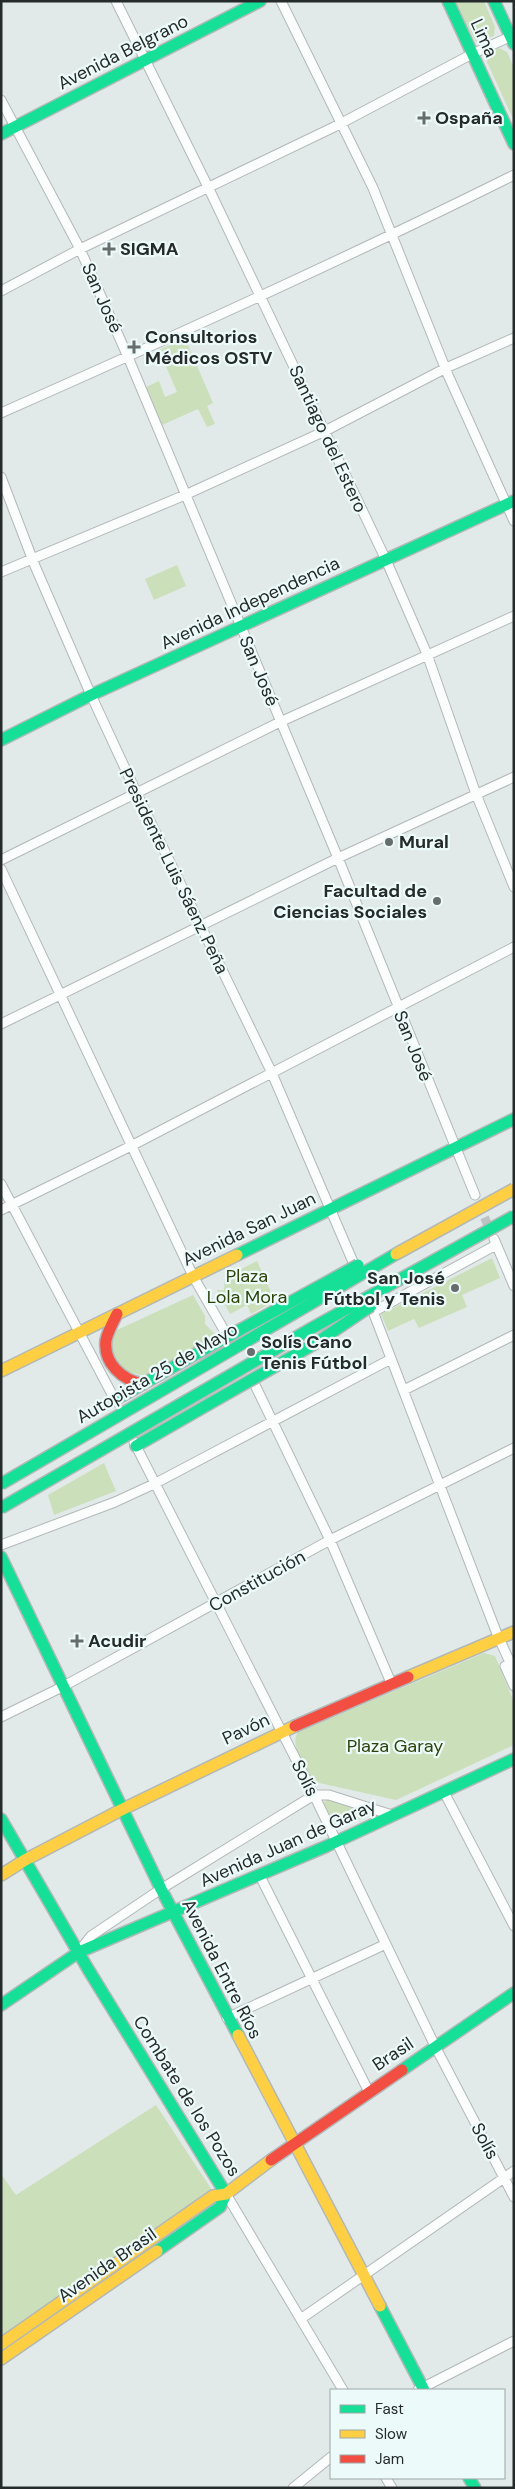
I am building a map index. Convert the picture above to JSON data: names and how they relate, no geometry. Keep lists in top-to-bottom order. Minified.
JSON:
{"streets":{"main road":["Lima","Avenida Belgrano","Avenida Independencia","Avenida San Juan","Autopista 25 de Mayo","Pavón","Avenida Juan de Garay","Avenida Entre Ríos","Brasil","Combate de los Pozos","Avenida Brasil"],"street":["San José","Santiago del Estero","Presidente Luis Sáenz Peña","Constitución","Solís"]},"crossings":[["Avenida Belgrano","San José"],["Avenida Belgrano","Santiago del Estero"],["San José","Avenida Independencia"],["San José","Avenida San Juan"],["Santiago del Estero","Avenida Independencia"],["Avenida Independencia","Presidente Luis Sáenz Peña"],["Presidente Luis Sáenz Peña","Avenida San Juan"],["Constitución","Solís"],["Constitución","Avenida Entre Ríos"],["Pavón","Solís"],["Pavón","Avenida Entre Ríos"],["Pavón","Combate de los Pozos"],["Solís","Avenida Juan de Garay"],["Solís","Brasil"],["Avenida Juan de Garay","Avenida Entre Ríos"],["Avenida Juan de Garay","Combate de los Pozos"],["Avenida Entre Ríos","Brasil"],["Avenida Entre Ríos","Avenida Brasil"],["Brasil","Avenida Brasil"],["Combate de los Pozos","Avenida Brasil"]],"parks":["Plaza Lola Mora","Plaza Garay"],"places":{"health":["Ospaña","SIGMA","Consultorios Médicos OSTV","Acudir"],"other":["Mural","Facultad de Ciencias Sociales","San José Fútbol y Tenis","Solís Cano Tenis Fútbol"]},"legend":["Fast","Slow","Jam"]}
